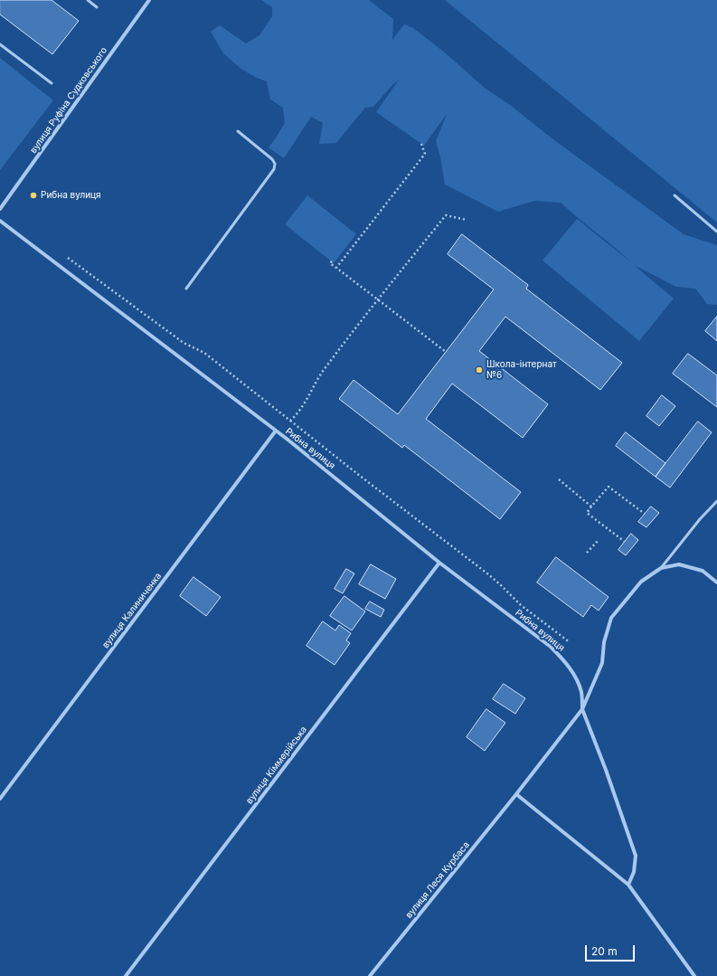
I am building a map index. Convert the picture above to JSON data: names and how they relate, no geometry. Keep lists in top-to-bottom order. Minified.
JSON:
{"streets":{"street":["вулиця Руфіна Судковського","Рибна вулиця","вулиця Калиниченка","вулиця Кіммерійська","вулиця Леся Курбаса"]},"crossings":[["Рибна вулиця","вулиця Калиниченка"],["Рибна вулиця","вулиця Кіммерійська"]],"places":["Рибна вулиця","Школа-інтернат №6"],"scale_bar":"20 m"}
